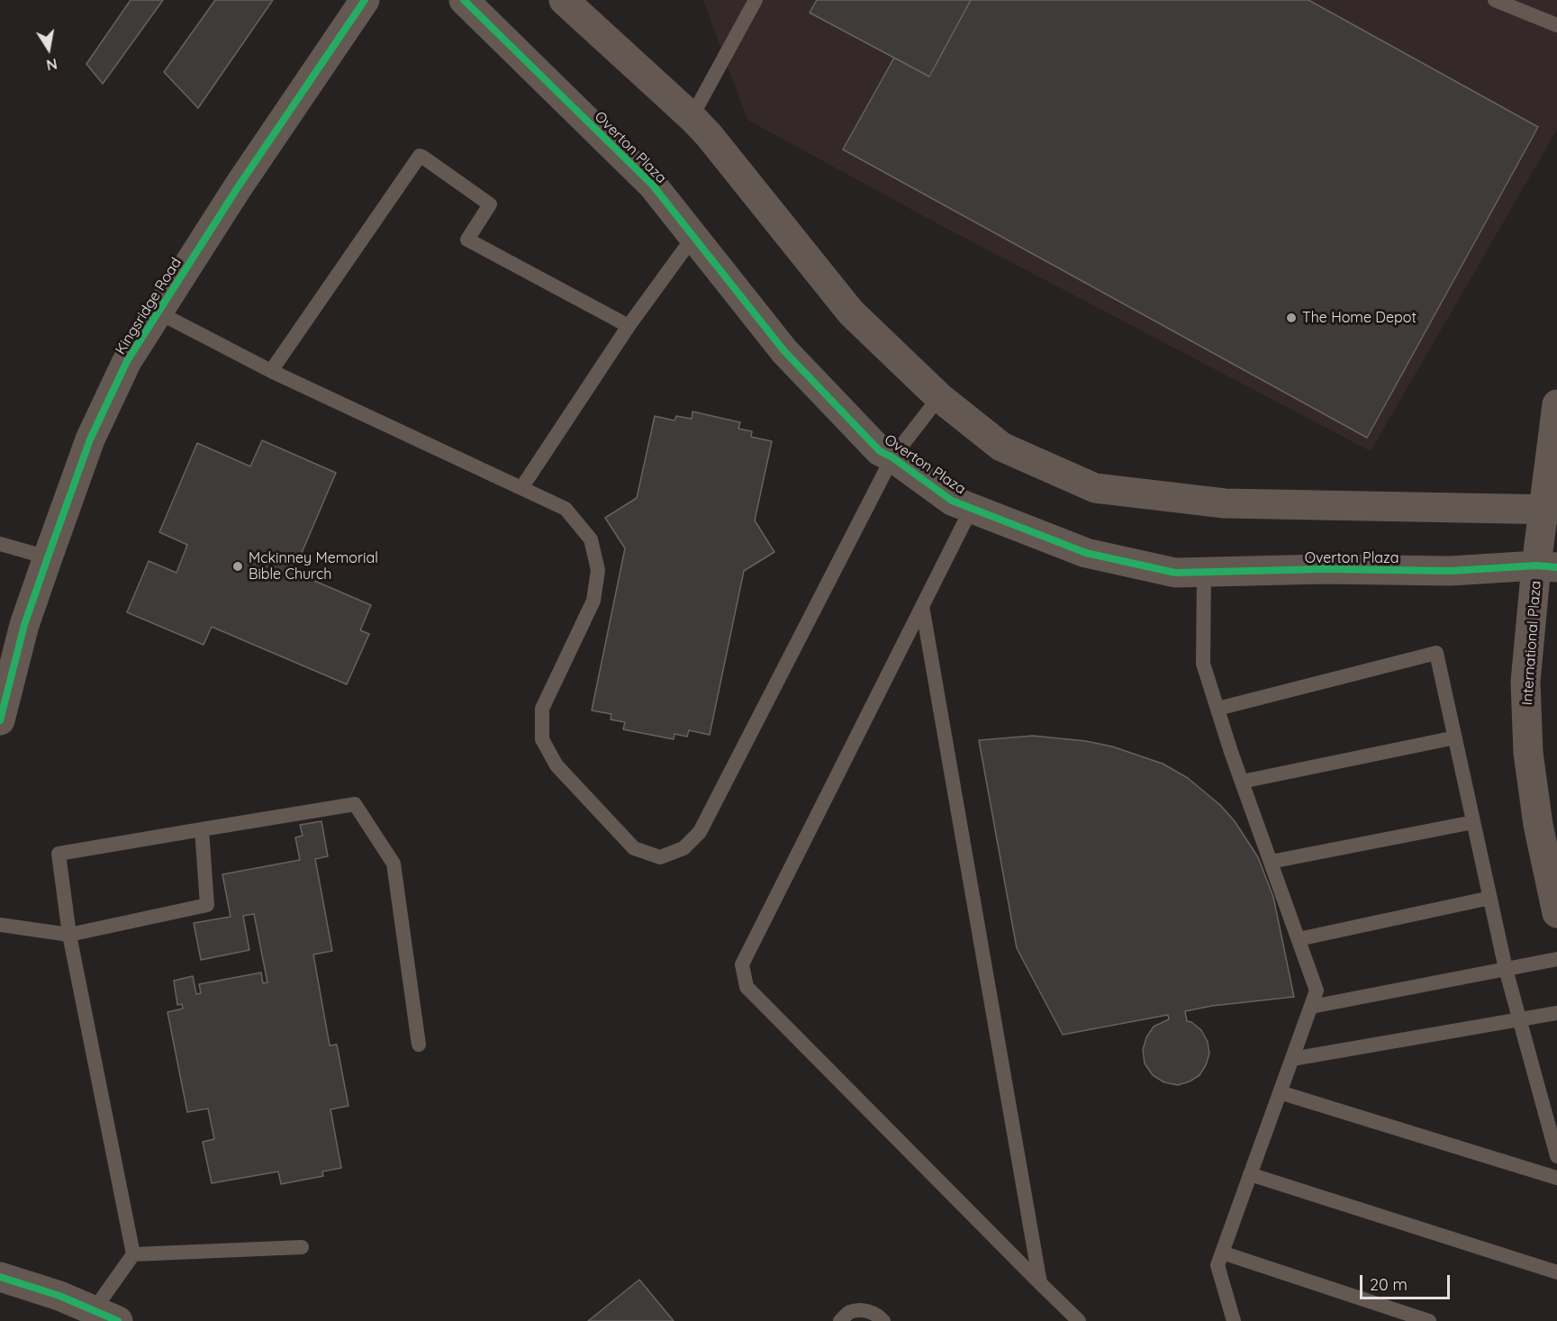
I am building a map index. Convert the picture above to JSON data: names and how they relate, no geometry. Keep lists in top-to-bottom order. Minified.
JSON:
{"streets":{"street":["Overton Plaza","Kingsridge Road","International Plaza"]},"crossings":[["Overton Plaza","International Plaza"]],"places":["The Home Depot","Mckinney Memorial Bible Church"],"scale_bar":"20 m","north":"bottom"}
